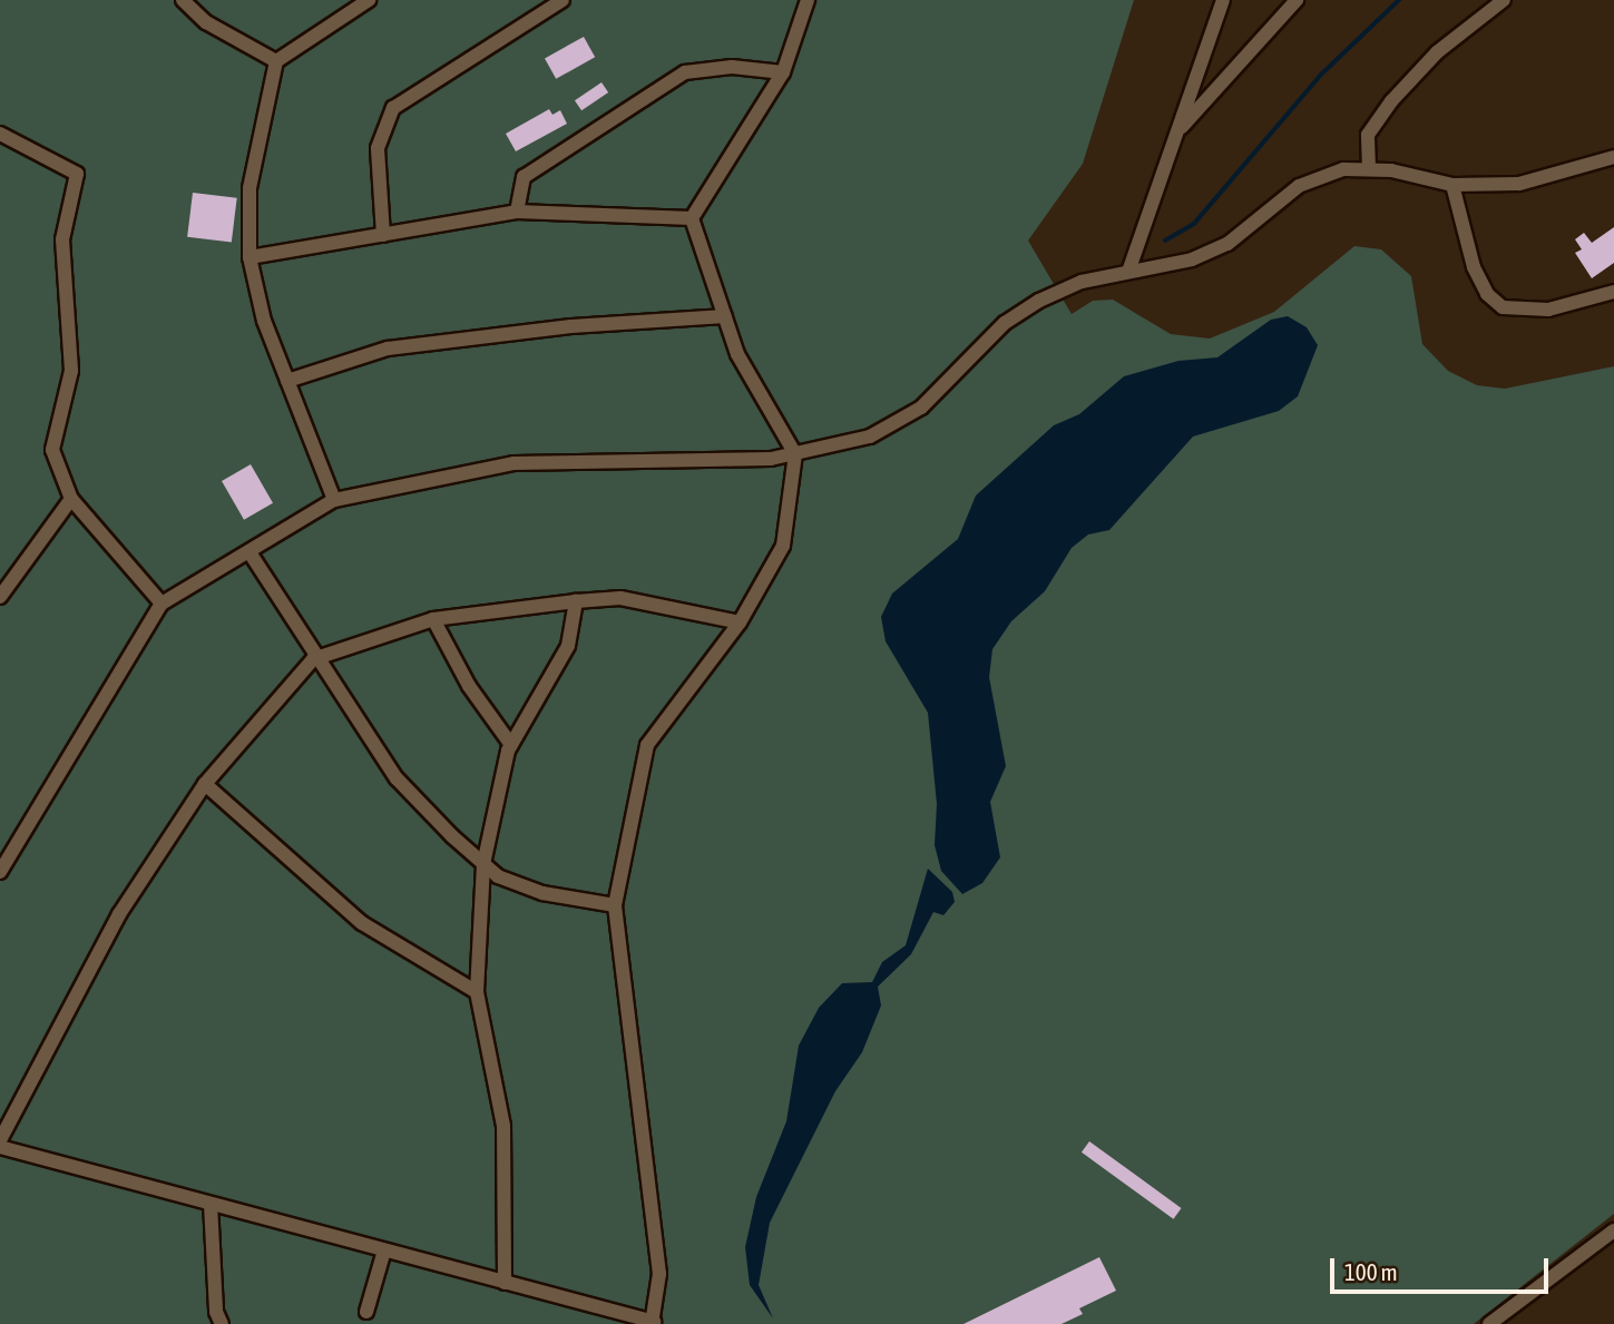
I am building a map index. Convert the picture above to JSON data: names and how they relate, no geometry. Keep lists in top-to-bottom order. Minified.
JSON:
{"scale_bar":"100 m"}
